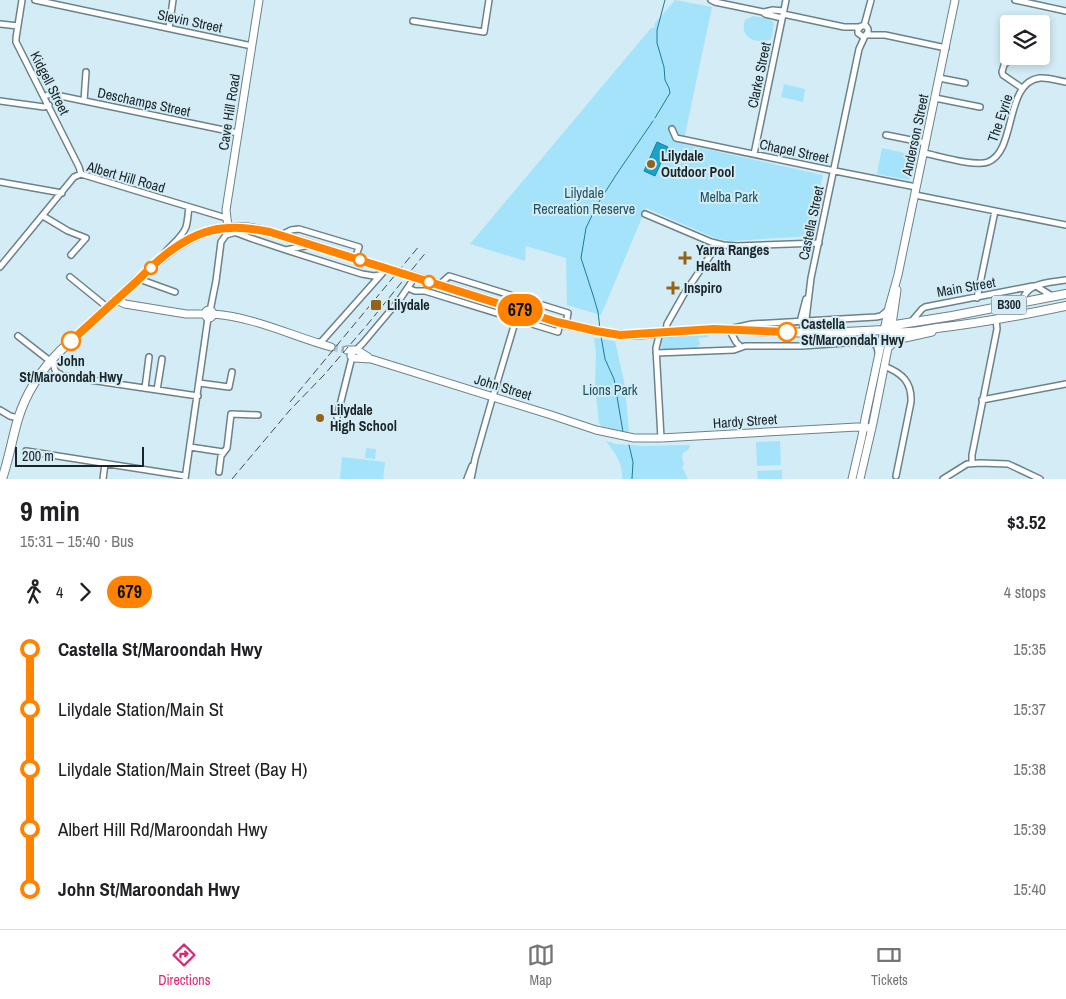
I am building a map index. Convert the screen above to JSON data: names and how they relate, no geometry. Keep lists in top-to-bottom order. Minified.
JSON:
{"streets":{"highway":["B300"],"main road":["Cave Hill Road","Anderson Street","John Street","Hardy Street"],"street":["Slevin Street","Clarke Street","Kidgell Street","Deschamps Street","The Eyrie","Chapel Street","Albert Hill Road","Castella Street","Main Street"]},"crossings":[["Slevin Street","Cave Hill Road"],["Clarke Street","Chapel Street"],["Kidgell Street","Deschamps Street"],["Kidgell Street","Albert Hill Road"],["Deschamps Street","Cave Hill Road"],["Cave Hill Road","Albert Hill Road"],["The Eyrie","Anderson Street"],["Anderson Street","Chapel Street"],["Anderson Street","B300"],["Anderson Street","Hardy Street"],["Chapel Street","Castella Street"],["Main Street","B300"],["John Street","Hardy Street"]],"parks":["Lilydale Recreation Reserve","Melba Park","Lions Park"],"places":{"other":["Lilydale Outdoor Pool","Castella St/Maroondah Hwy","John St/Maroondah Hwy","Lilydale High School"],"health":["Yarra Ranges Health","Inspiro"],"transit":["Lilydale"]},"lines":["bus line 679"],"scale_bar":"200 m","page":{"on_map":"679","scale":"200 m","heading":["9 min","15:31 – 15:40 · Bus","$3.52"],"legs":["4","679","4 stops"],"list":[{"name":"Castella St/Maroondah Hwy","value":"15:35"},{"name":"Lilydale Station/Main St","value":"15:37"},{"name":"Lilydale Station/Main Street (Bay H)","value":"15:38"},{"name":"Albert Hill Rd/Maroondah Hwy","value":"15:39"},{"name":"John St/Maroondah Hwy","value":"15:40"}],"tabs":["Directions","Map","Tickets"]}}
